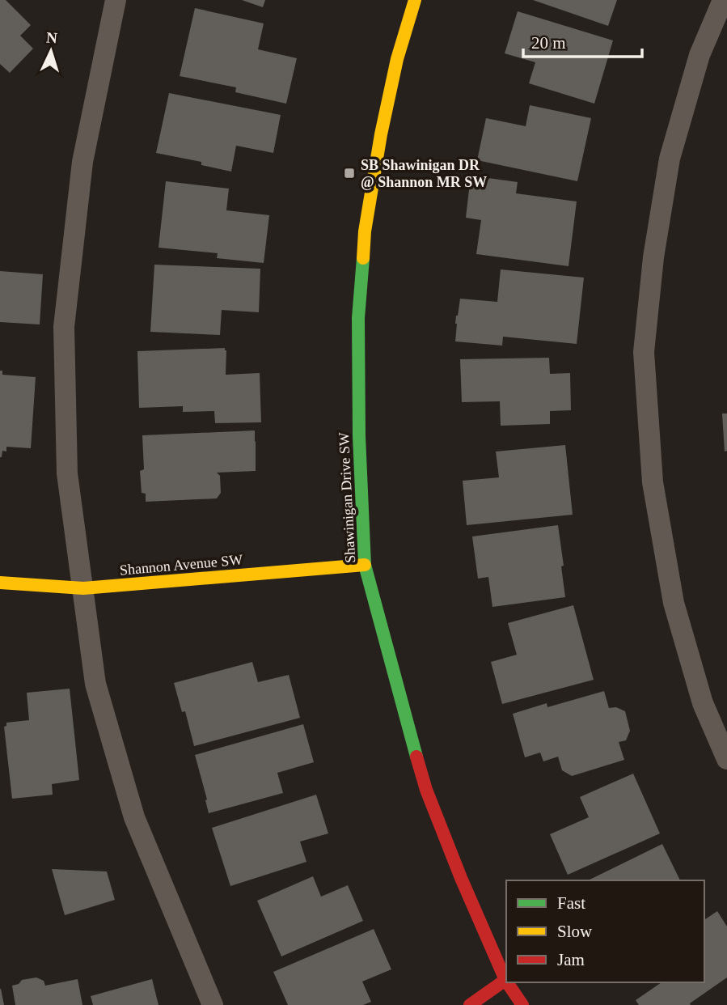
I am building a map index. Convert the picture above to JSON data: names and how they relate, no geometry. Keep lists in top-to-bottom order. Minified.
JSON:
{"streets":{"street":["Shawinigan Drive SW","Shannon Avenue SW"]},"crossings":[["Shawinigan Drive SW","Shannon Avenue SW"]],"places":{"transit":["SB Shawinigan DR @ Shannon MR SW"]},"legend":["Fast","Slow","Jam"],"scale_bar":"20 m","north":"top"}
